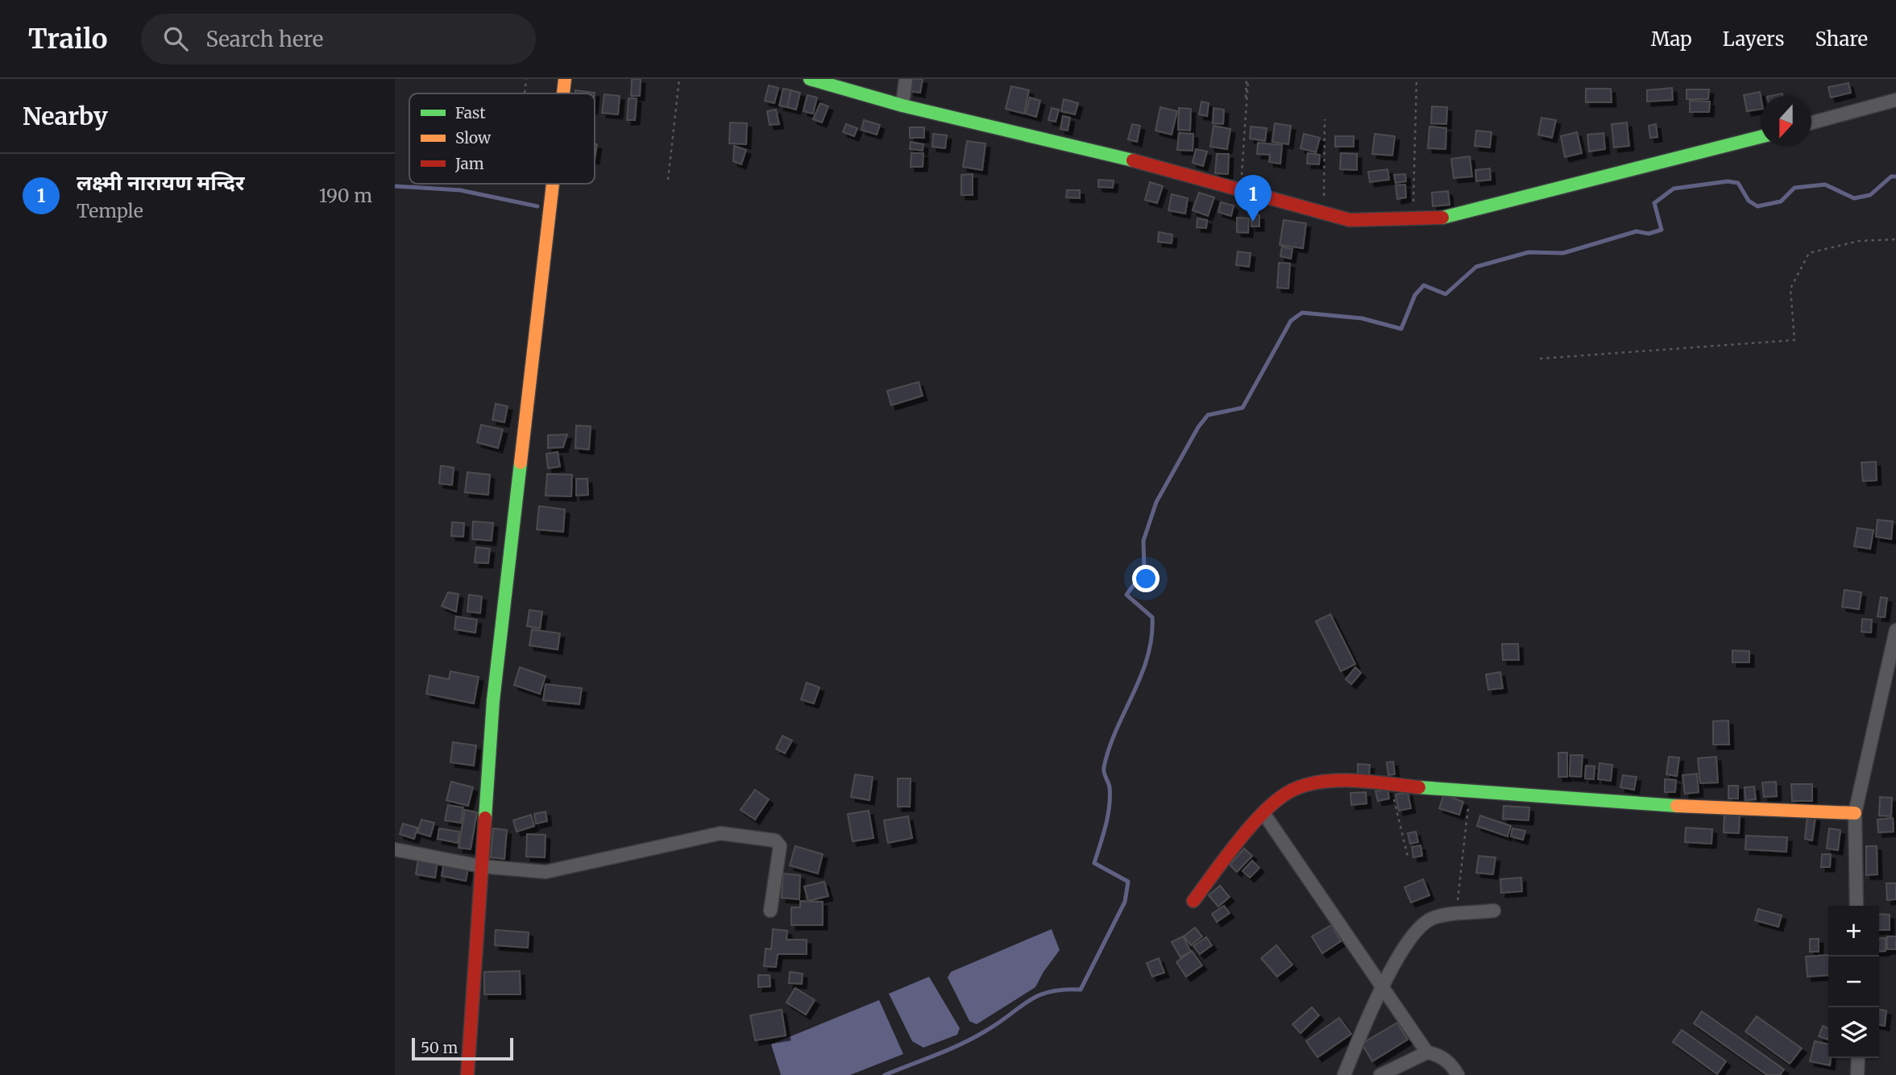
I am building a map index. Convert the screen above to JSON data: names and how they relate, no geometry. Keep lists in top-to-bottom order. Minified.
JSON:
{"legend":["Fast","Slow","Jam"],"scale_bar":"50 m","north":"bottom","page":{"header":"Trailo","search":"Search here","nav":["Map","Layers","Share"],"heading":"Nearby","list":[{"mark":"1","name":"लक्ष्मी नारायण मन्दिर","note":"Temple","value":"190 m"}],"pins":"1","map_buttons":["+","−"],"scale":"50 m"}}
